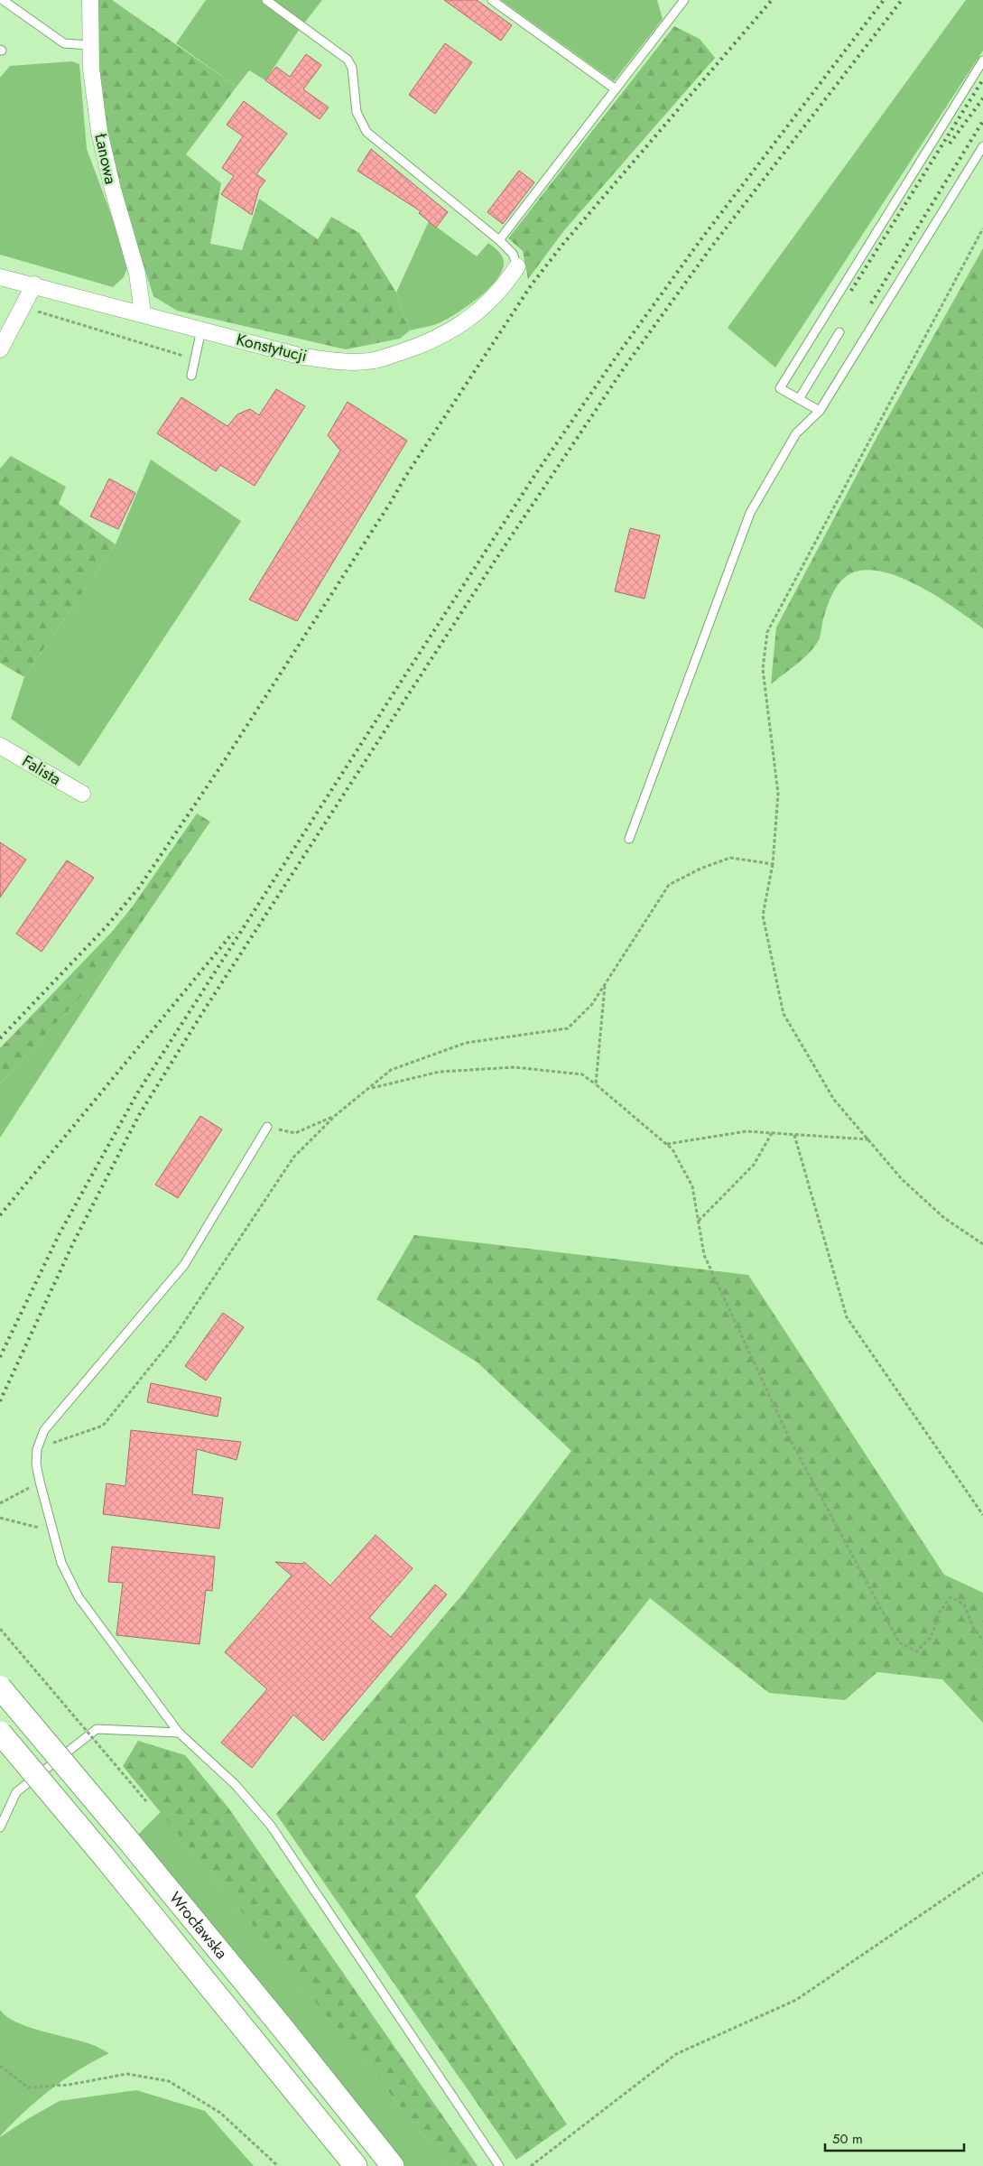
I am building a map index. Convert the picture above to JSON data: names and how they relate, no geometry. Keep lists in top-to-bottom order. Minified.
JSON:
{"streets":{"main road":["Wrocławska"],"street":["Łanowa","Konstytucji","Falista"]},"crossings":[["Łanowa","Konstytucji"]],"scale_bar":"50 m"}
